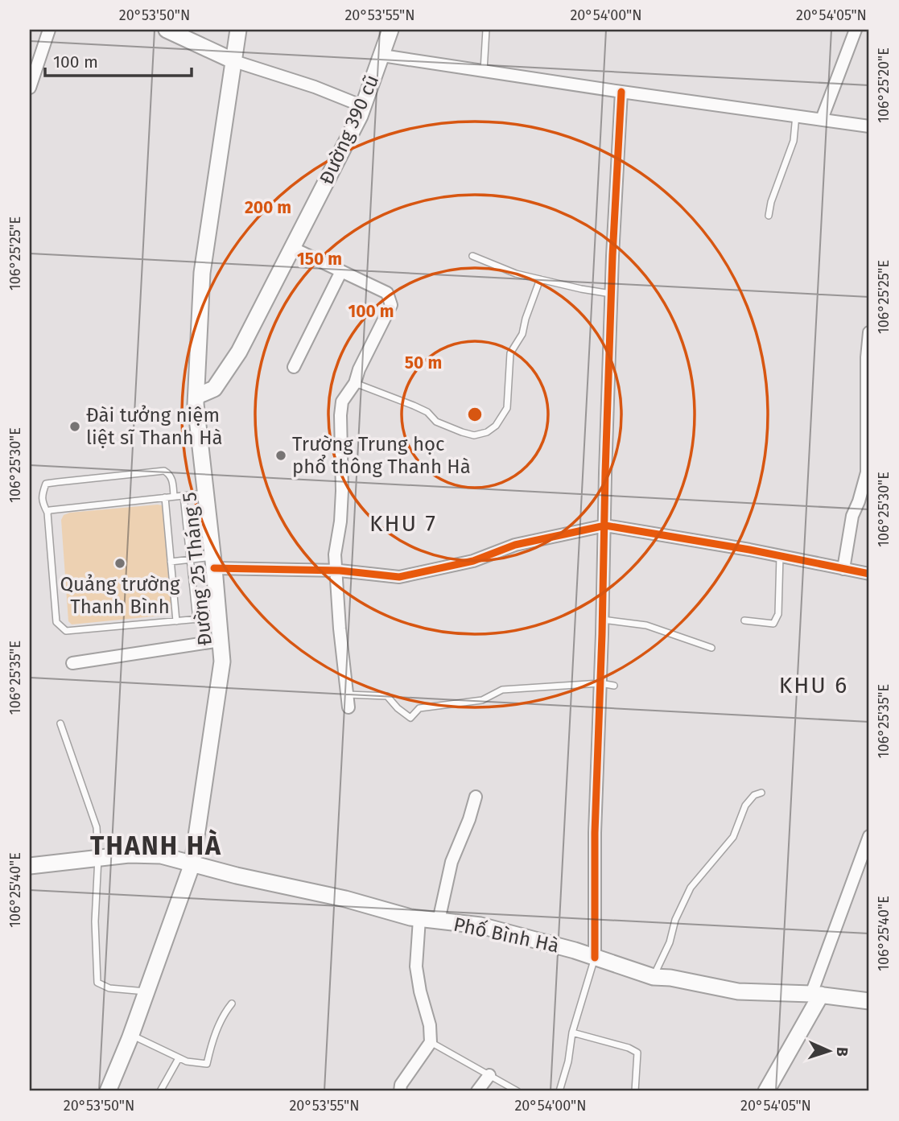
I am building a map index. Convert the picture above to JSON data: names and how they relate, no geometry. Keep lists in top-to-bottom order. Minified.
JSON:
{"streets":{"main road":["Đường 390 cũ","Đường 25 Tháng 5","Phố Bình Hà"]},"crossings":[["Đường 390 cũ","Đường 25 Tháng 5"],["Đường 25 Tháng 5","Phố Bình Hà"]],"districts":["KHU 7","KHU 6","THANH HÀ"],"places":["Đài tưởng niệm liệt sĩ Thanh Hà","Trường Trung học phổ thông Thanh Hà","Quảng trường Thanh Bình"],"scale_bar":"100 m","north":"right","coordinates":["20°53'50\"N","20°53'55\"N","20°54'00\"N","20°54'05\"N","106°25'20\"E","106°25'25\"E","106°25'30\"E","106°25'35\"E","106°25'40\"E"],"rings":["200 m","150 m","100 m","50 m"]}
